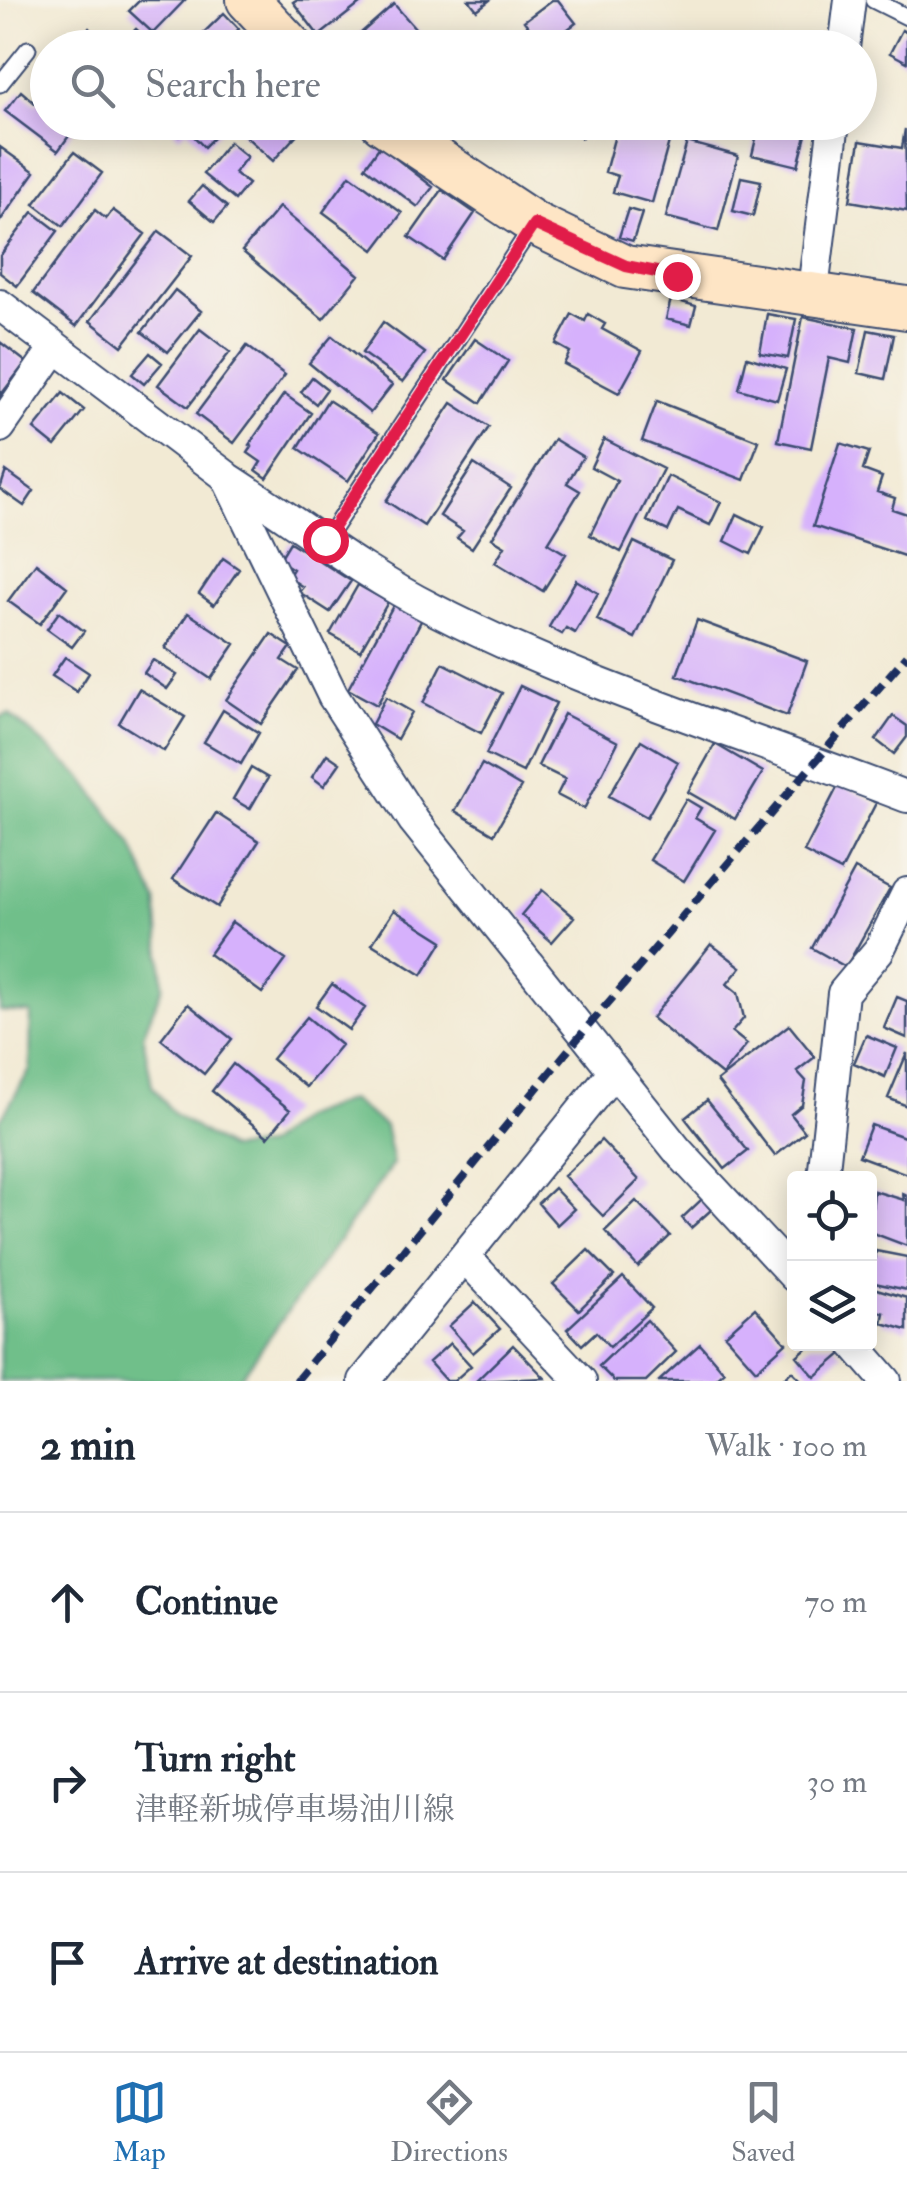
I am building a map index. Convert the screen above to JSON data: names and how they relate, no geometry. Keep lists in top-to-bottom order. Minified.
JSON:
{"page":{"search":"Search here","heading":["2 min","Walk · 100 m"],"list":[["Continue","70 m"],["Turn right","津軽新城停車場油川線","30 m"],"Arrive at destination"],"nav":["Map","Directions","Saved"]}}
